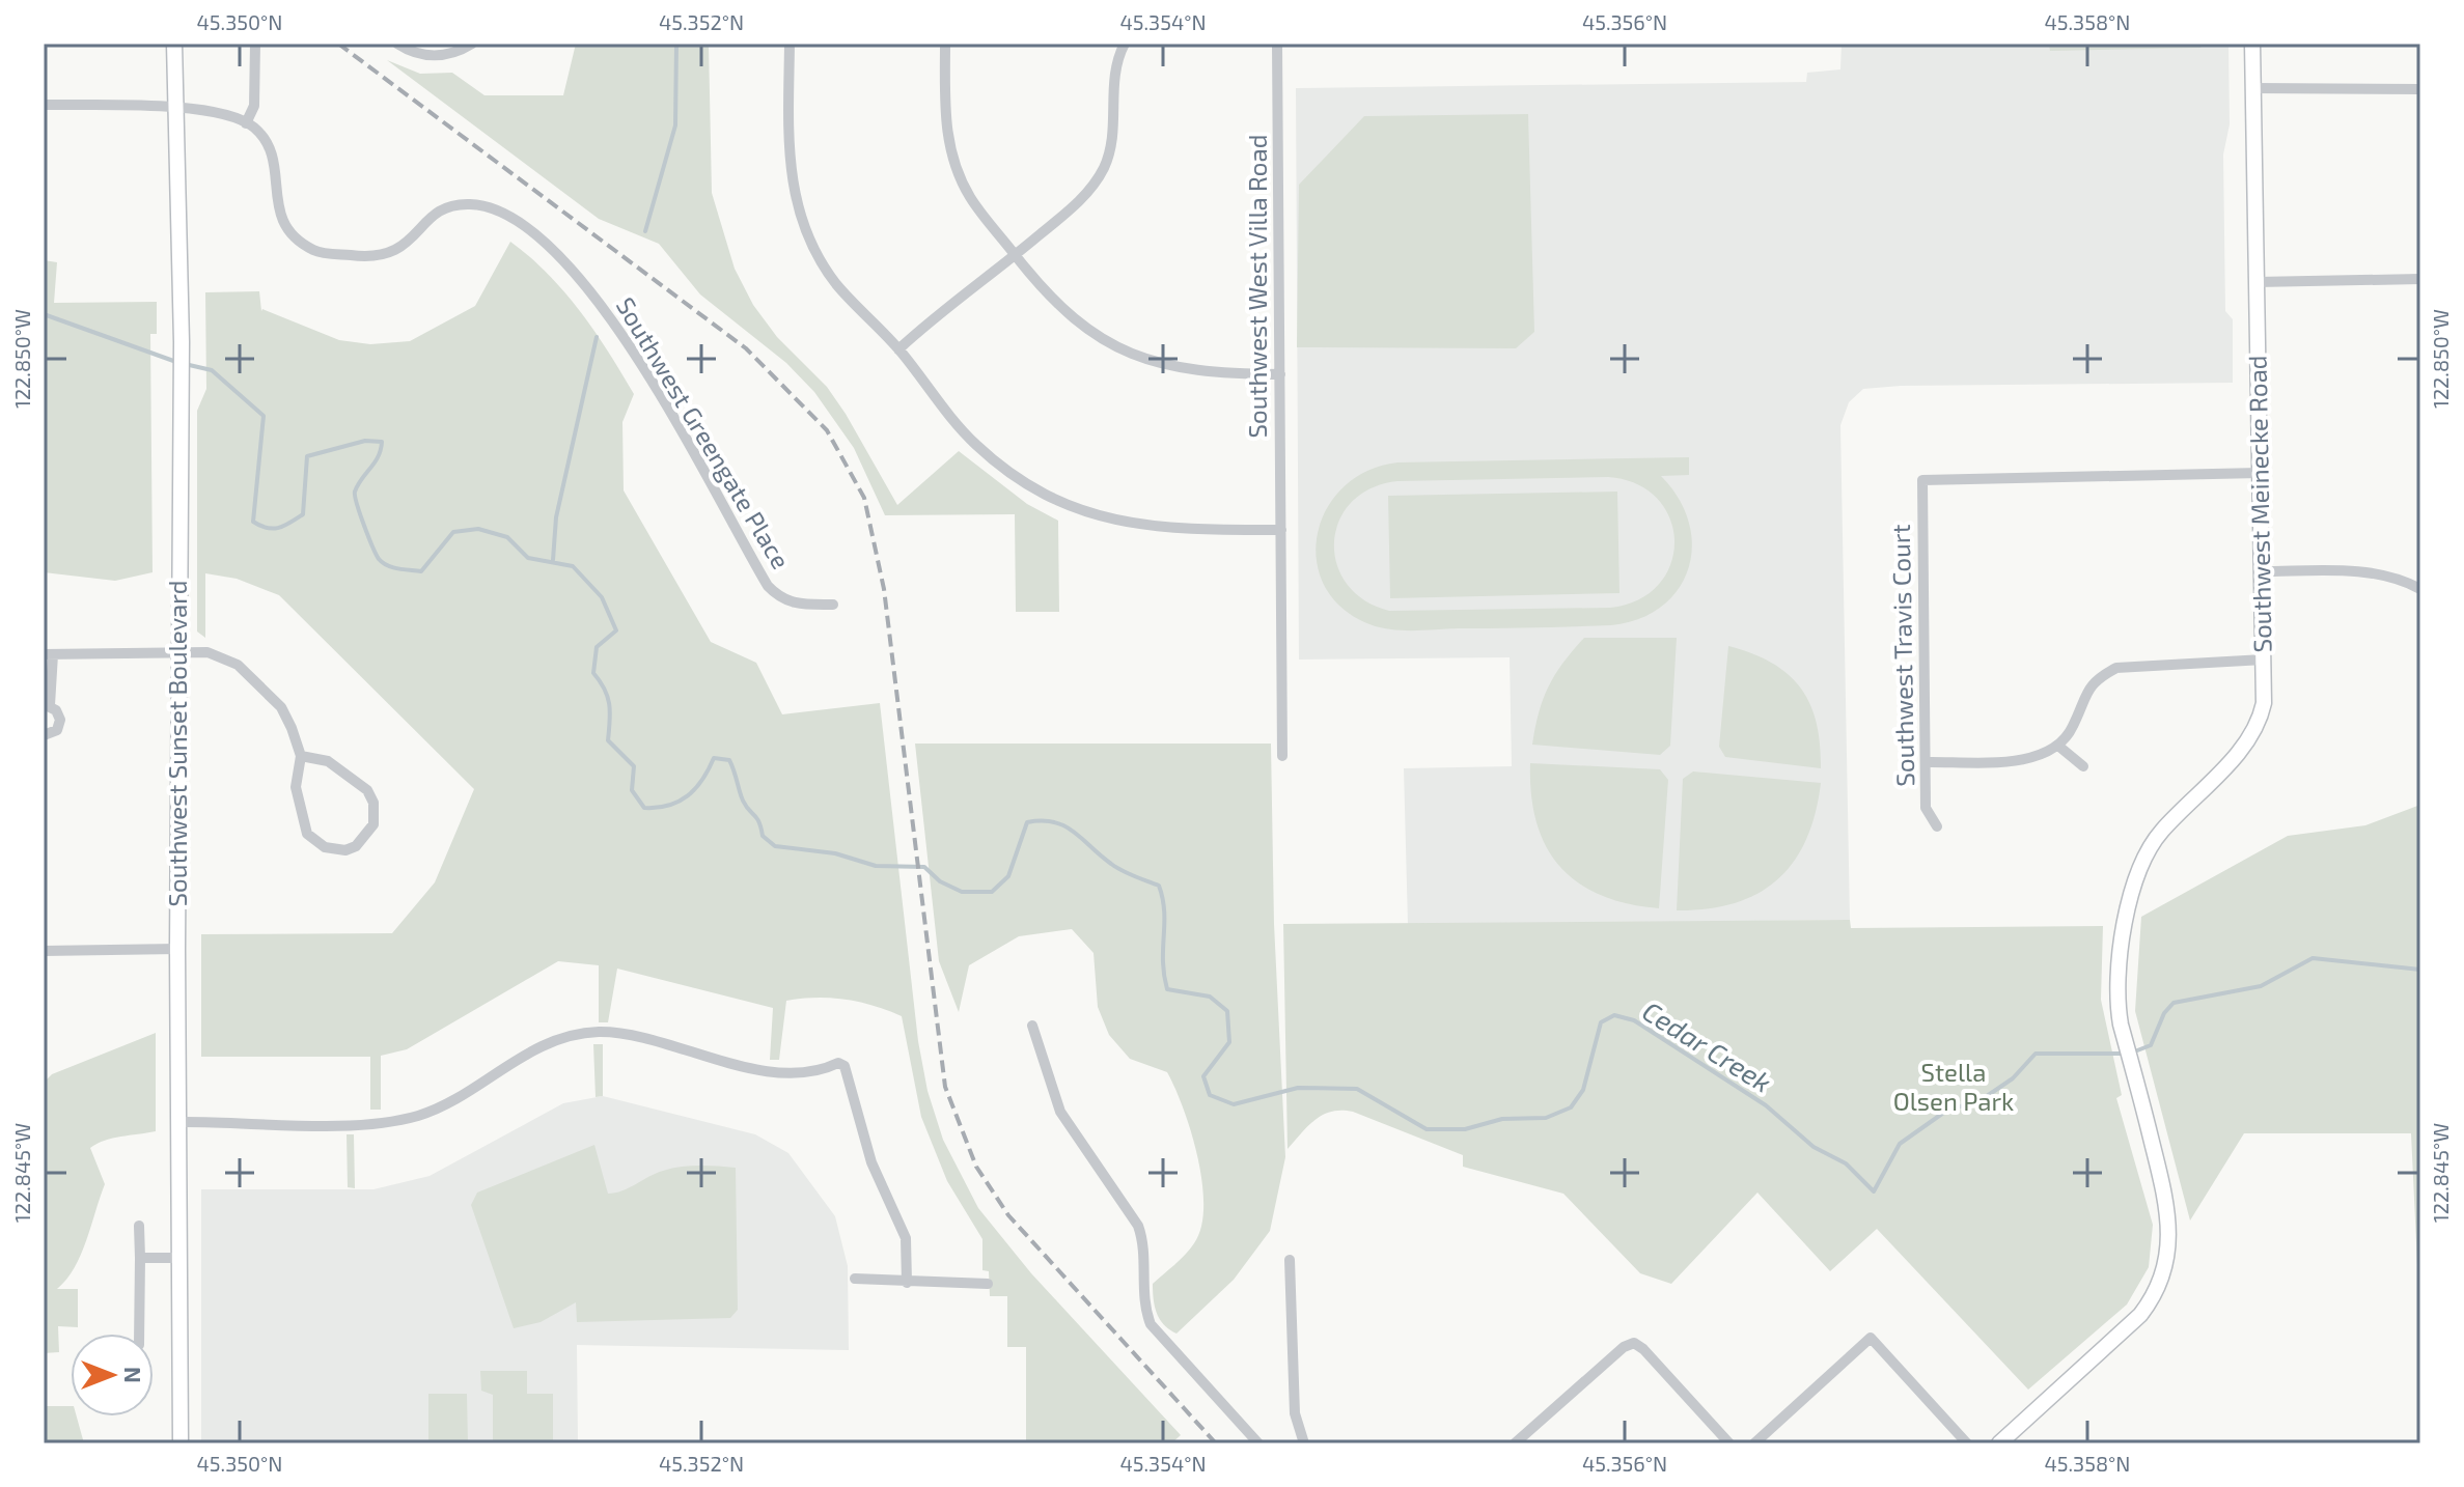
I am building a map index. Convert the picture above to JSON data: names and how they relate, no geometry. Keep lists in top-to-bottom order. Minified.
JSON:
{"streets":{"main road":["Southwest Meinecke Road","Southwest Sunset Boulevard"],"street":["Southwest West Villa Road","Southwest Greengate Place","Southwest Travis Court"]},"crossings":[["Southwest Meinecke Road","Southwest Travis Court"]],"water":["Cedar Creek"],"parks":["Stella Olsen Park"],"north":"right","coordinates":["45.350°N","45.352°N","45.354°N","45.356°N","45.358°N","122.850°W","122.845°W"]}
